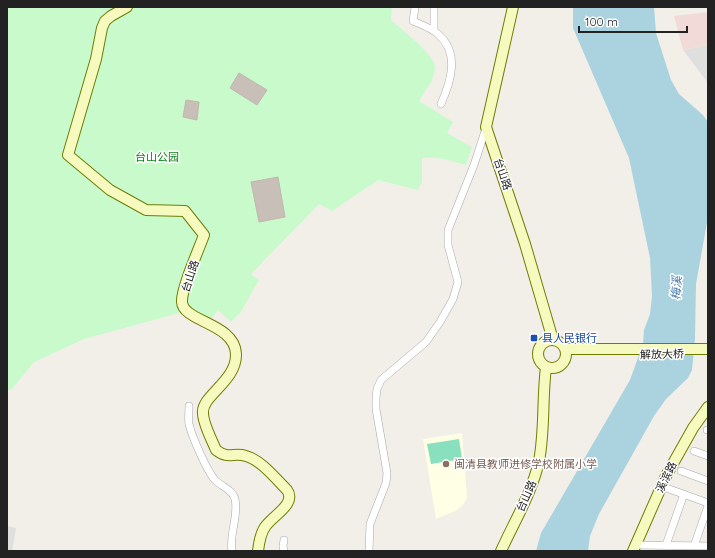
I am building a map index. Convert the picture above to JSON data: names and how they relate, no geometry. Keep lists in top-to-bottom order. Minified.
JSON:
{"streets":{"street":["台山路","解放大桥","溪滨路"]},"water":["梅溪"],"parks":["台山公园"],"places":{"transit":["县人民银行"],"other":["闽清县教师进修学校附属小学"]},"scale_bar":"100 m"}
